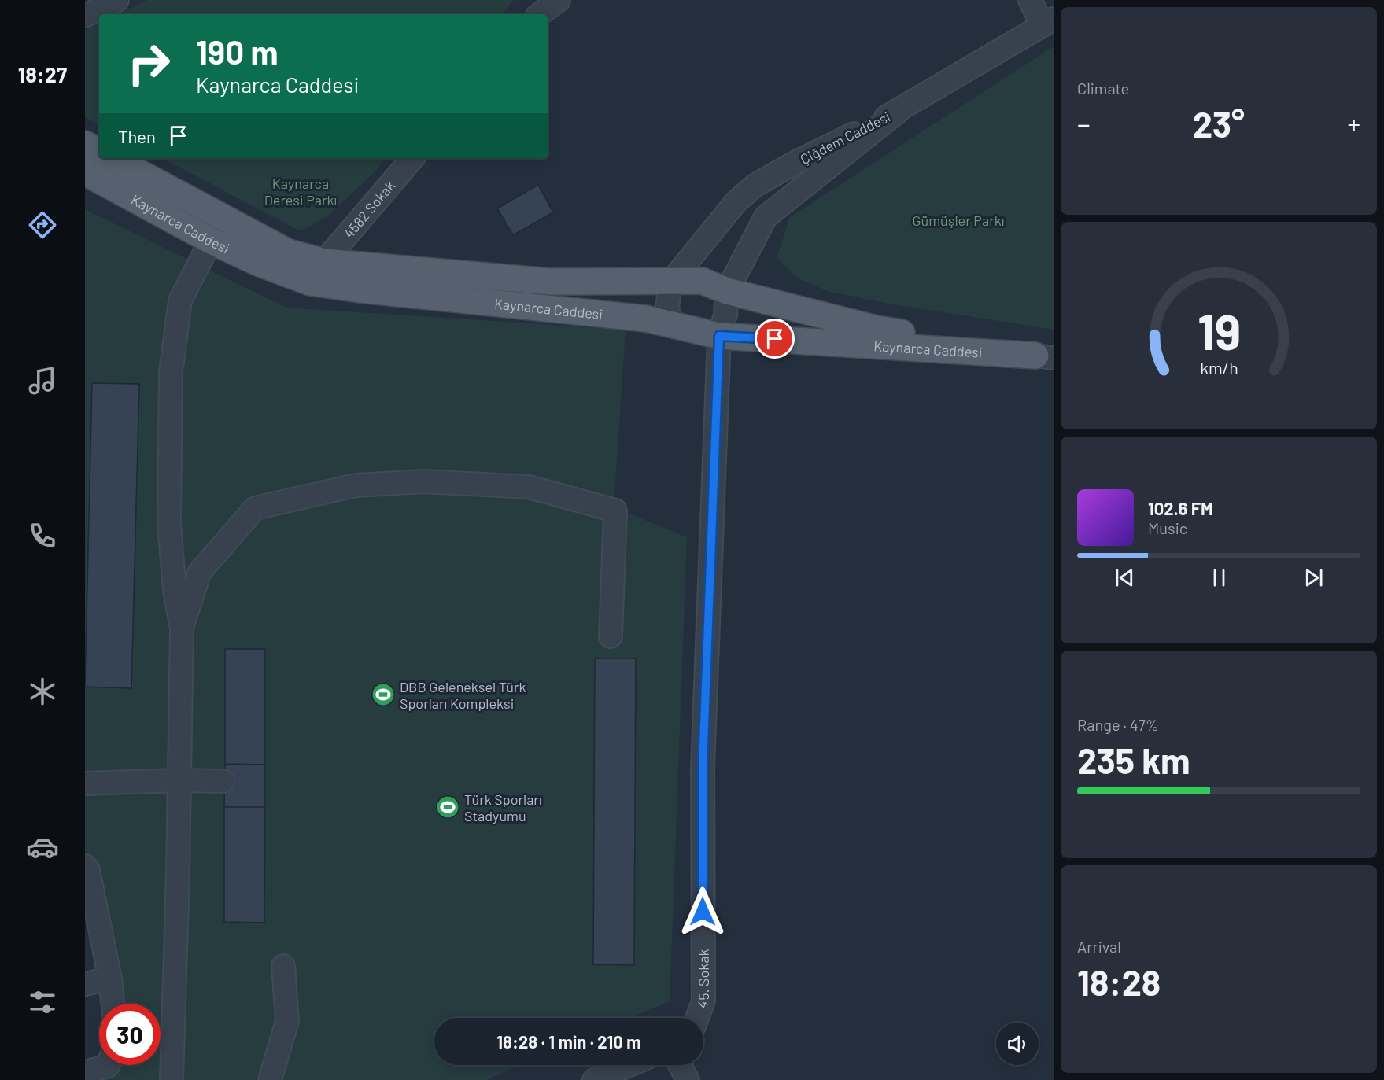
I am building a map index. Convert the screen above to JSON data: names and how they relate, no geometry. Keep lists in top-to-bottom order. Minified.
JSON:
{"streets":{"main road":["Kaynarca Caddesi"],"street":["Çiğdem Caddesi","4582 Sokak","45. Sokak"]},"crossings":[["Çiğdem Caddesi","Kaynarca Caddesi"],["Çiğdem Caddesi","45. Sokak"],["4582 Sokak","Kaynarca Caddesi"],["Kaynarca Caddesi","45. Sokak"]],"parks":["Kaynarca Deresi Parkı","Gümüşler Parkı"],"places":{"sports":["DBB Geleneksel Türk Sporları Kompleksi","Türk Sporları Stadyumu"]},"page":{"tabs":"18:27","tile":["Climate",["Range · 47%","235 km"],["Arrival","18:28"]],"turn":["190 m","Kaynarca Caddesi"],"heat":["−","23°","+"],"then":"Then","song":["102.6 FM","Music"],"limit":"30","trip":"18:28 · 1 min · 210 m","gauge":["19","km/h"]}}
